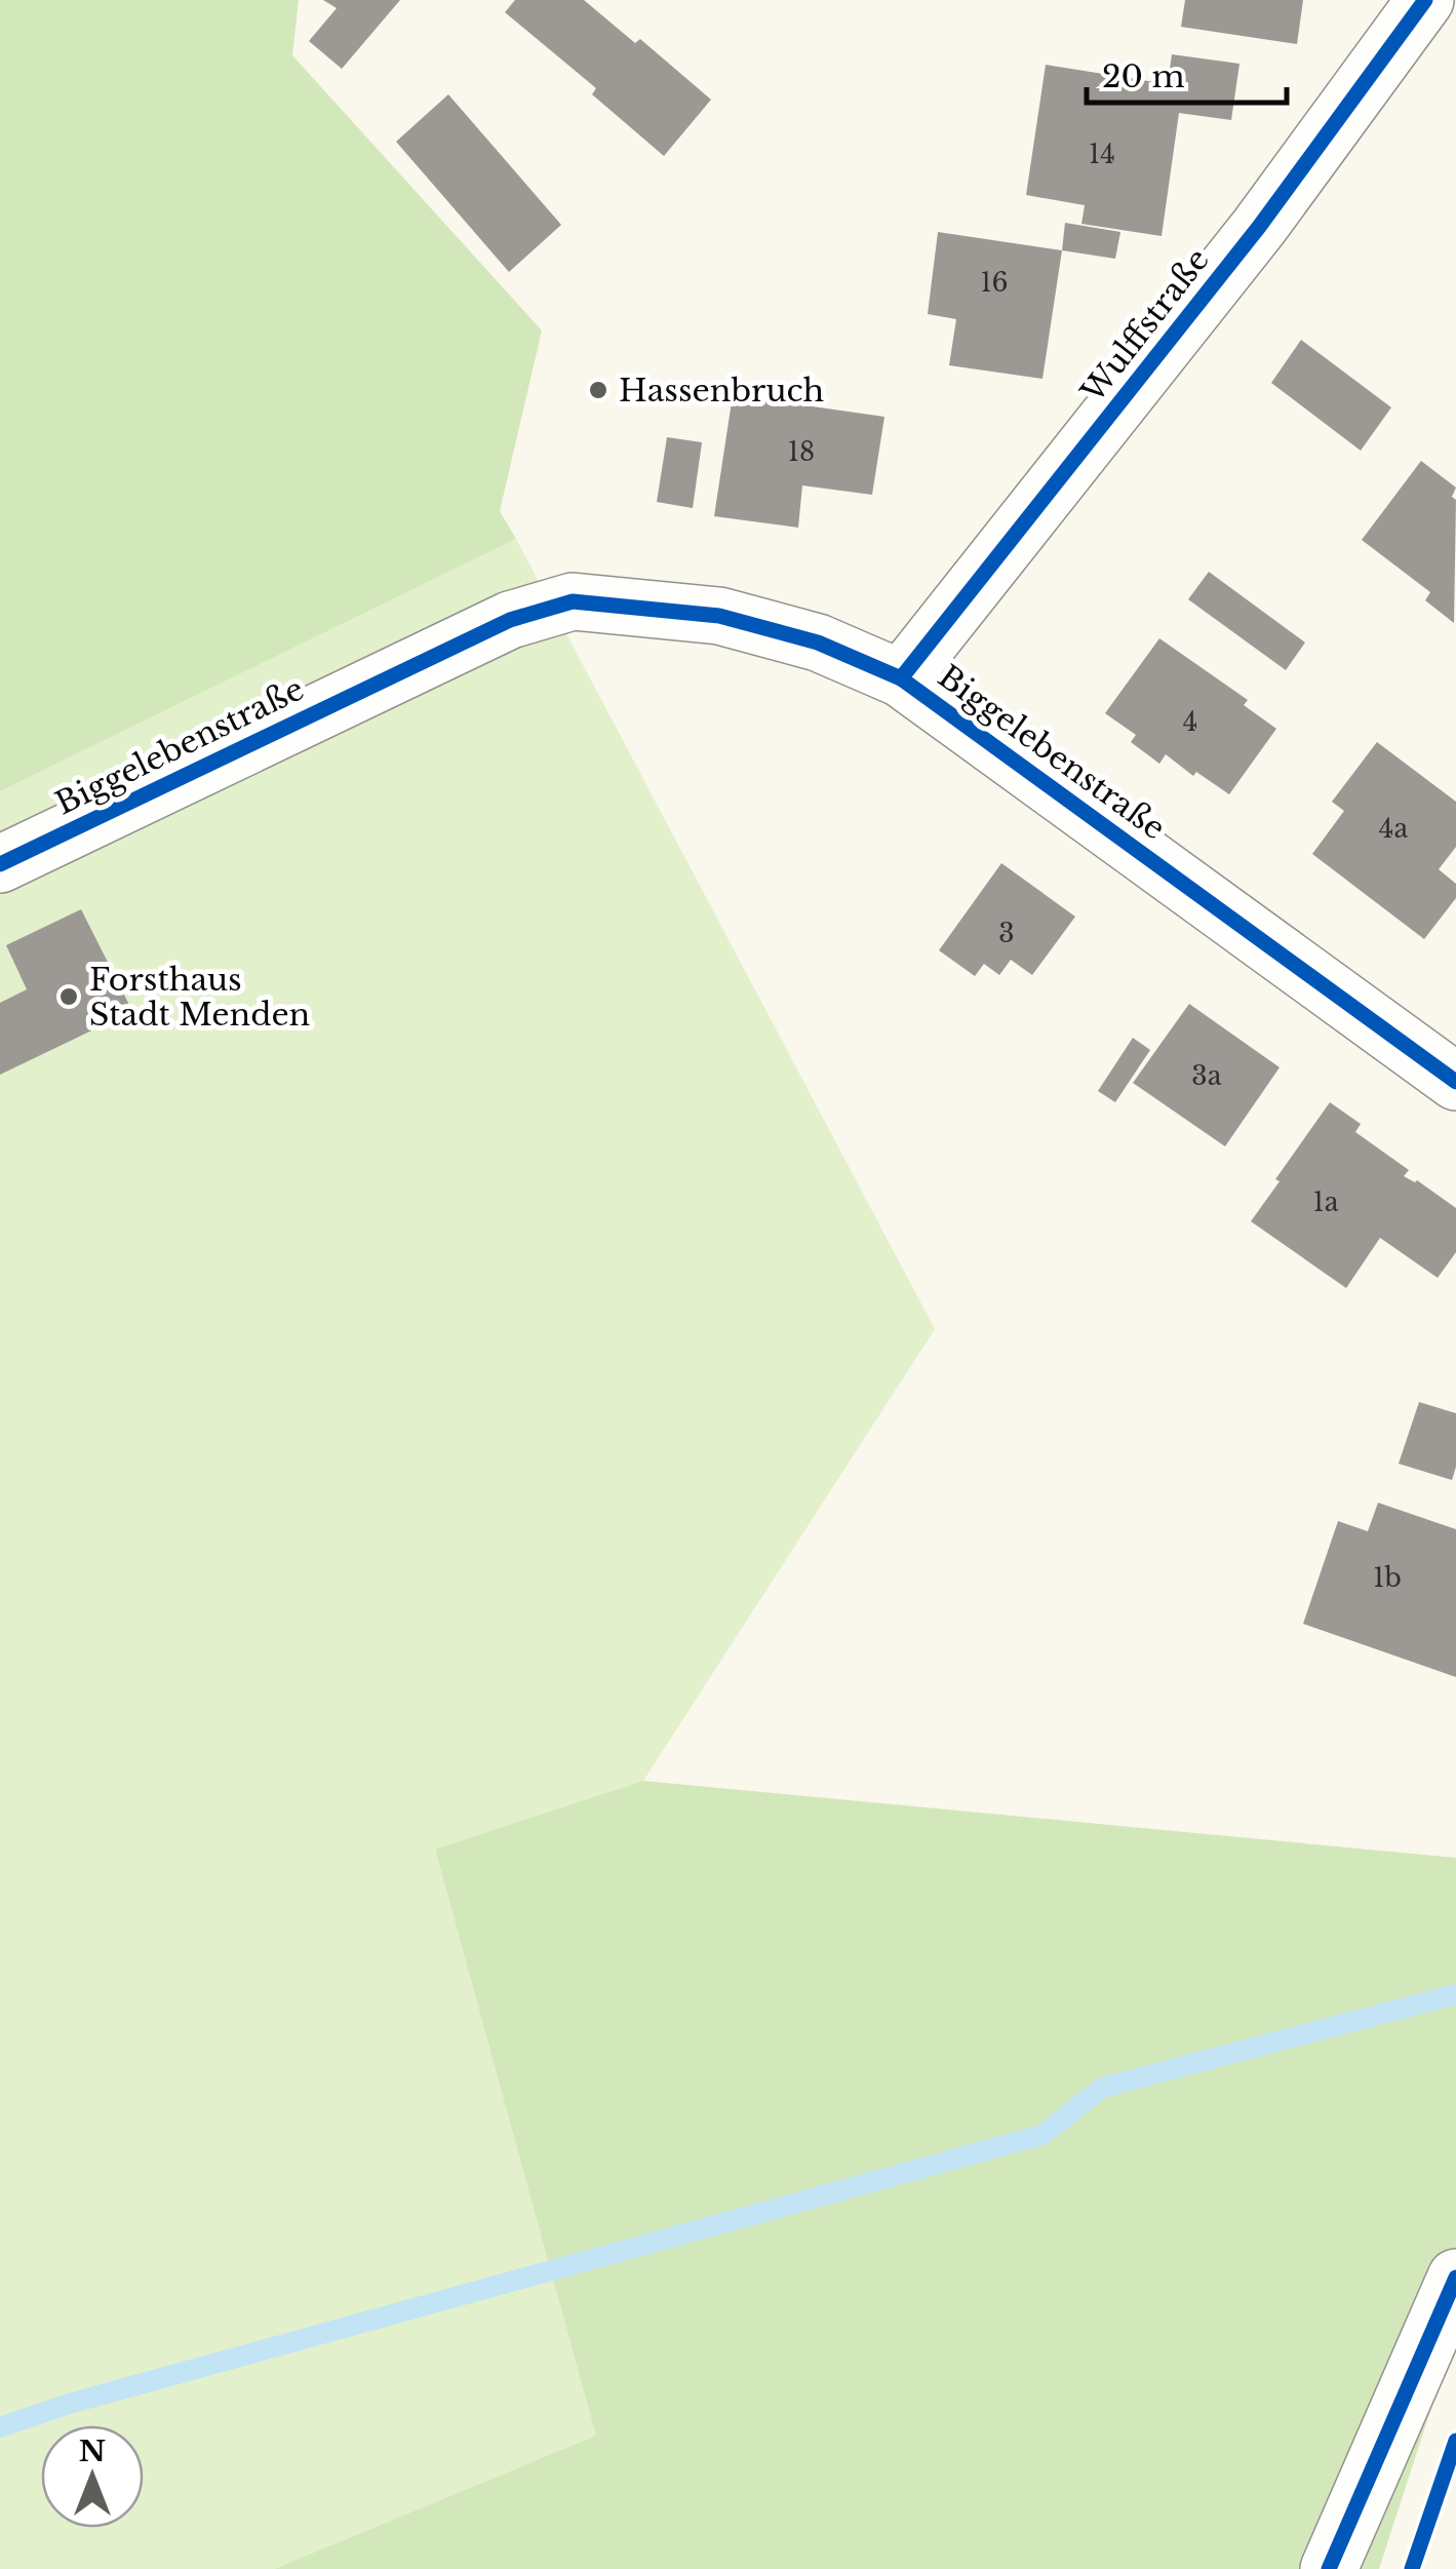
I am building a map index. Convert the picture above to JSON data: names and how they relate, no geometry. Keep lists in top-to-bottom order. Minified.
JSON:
{"streets":{"street":["Wulffstraße","Biggelebenstraße"]},"crossings":[["Wulffstraße","Biggelebenstraße"]],"places":["Hassenbruch","Forsthaus Stadt Menden"],"house_numbers":["14","16","18","4","4a","3","3a","1a","1b"],"scale_bar":"20 m","north":"top"}
